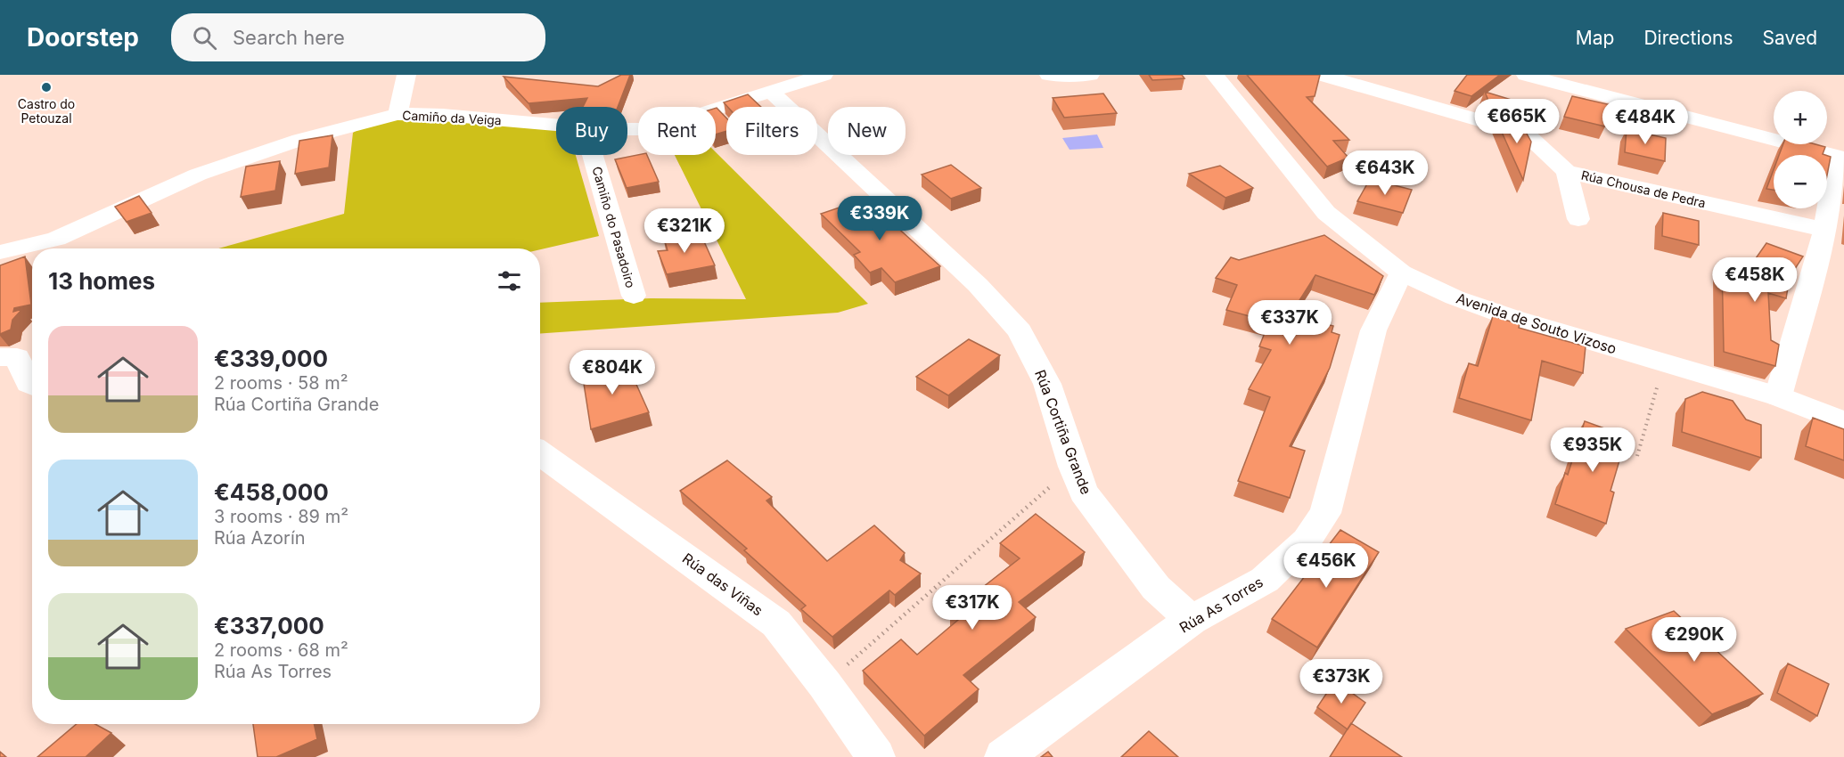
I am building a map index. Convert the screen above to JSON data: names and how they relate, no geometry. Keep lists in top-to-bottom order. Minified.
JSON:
{"streets":{"street":["Camiño da Veiga","Rúa Chousa de Pedra","Camiño do Pasadoiro","Avenida de Souto Vizoso","Rúa Cortiña Grande","Rúa das Viñas","Rúa As Torres"]},"crossings":[["Camiño da Veiga","Rúa Cortiña Grande"],["Avenida de Souto Vizoso","Rúa As Torres"],["Rúa Cortiña Grande","Rúa As Torres"]],"places":["Castro do Petouzal"],"page":{"header":"Doorstep","search":"Search here","nav":["Map","Directions","Saved"],"map_buttons":["+","−"],"price":["€665K","€484K","€643K","€339K","€321K","€458K","€337K","€804K","€935K","€456K","€317K","€290K","€373K"],"chip":["Buy","Rent","Filters","New"],"heading":"13 homes","list":[{"name":"€339,000","note":"2 rooms · 58 m² · Rúa Cortiña Grande"},{"name":"€458,000","note":"3 rooms · 89 m² · Rúa Azorín"},{"name":"€337,000","note":"2 rooms · 68 m² · Rúa As Torres"}]}}
